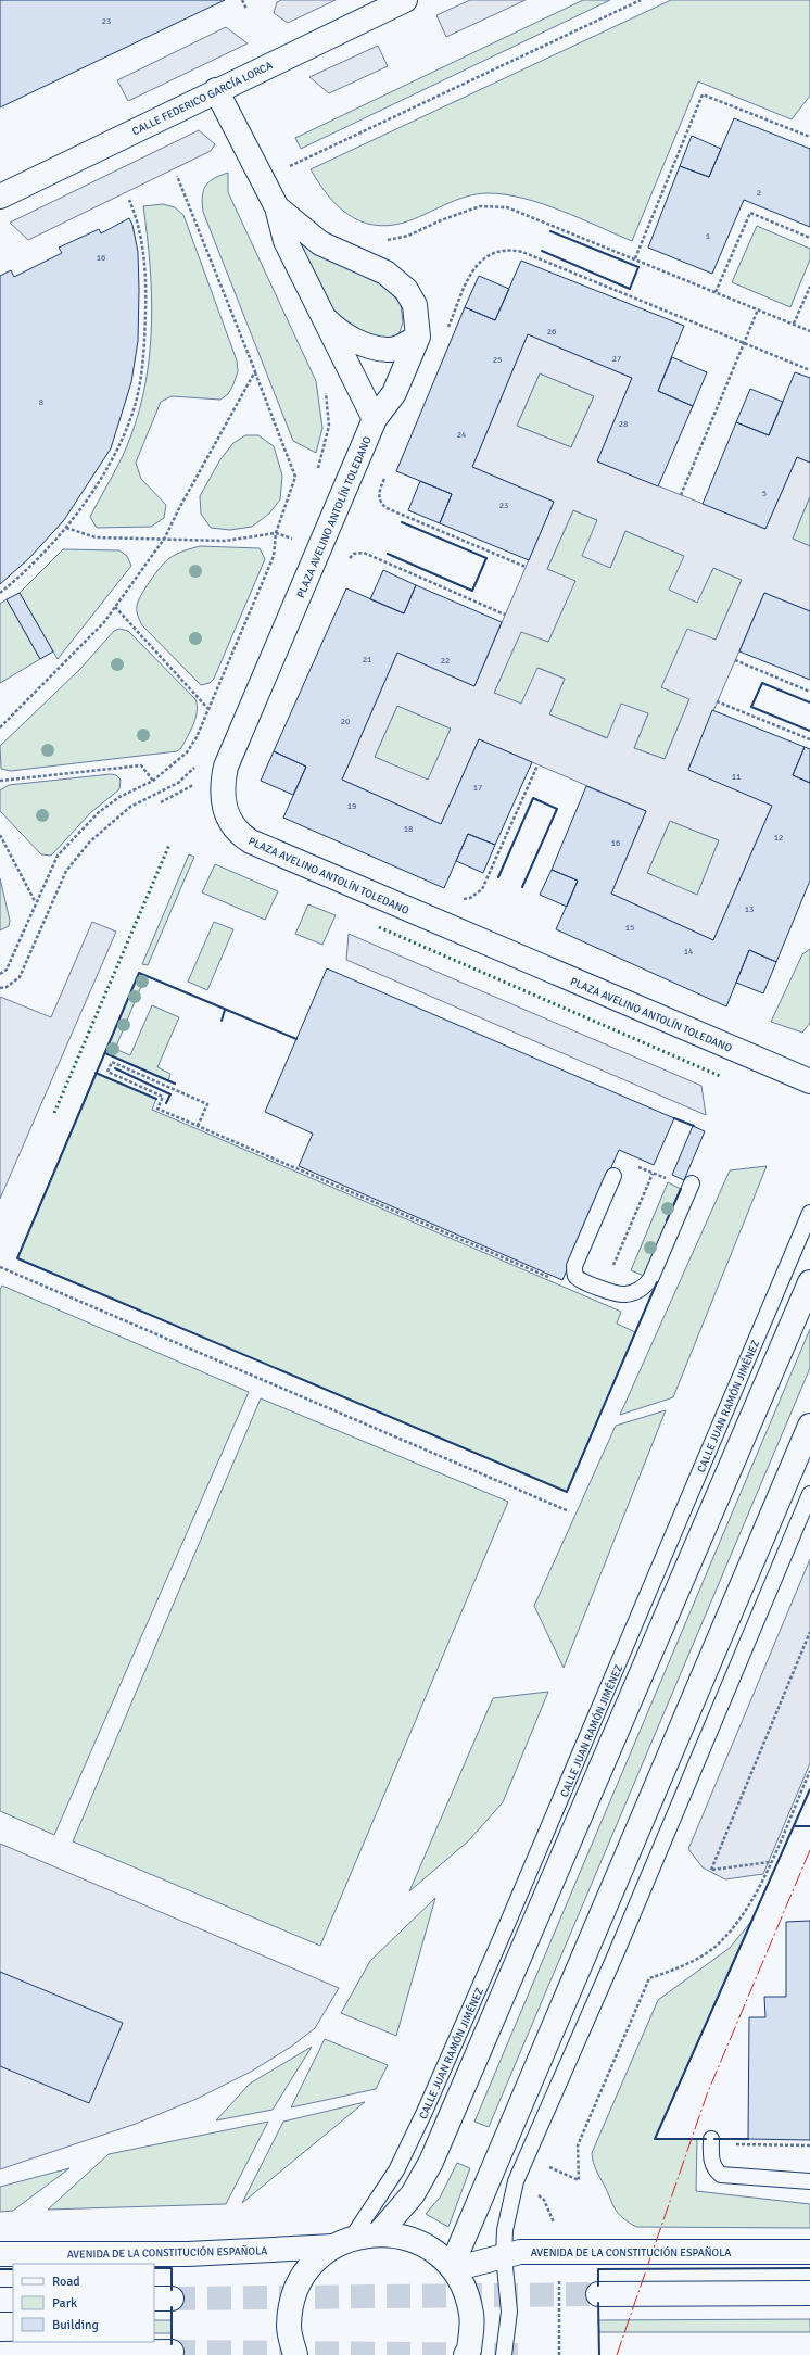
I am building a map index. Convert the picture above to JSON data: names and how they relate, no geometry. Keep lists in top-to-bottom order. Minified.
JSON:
{"streets":{"main road":["CALLE FEDERICO GARCÍA LORCA","PLAZA AVELINO ANTOLÍN TOLEDANO","AVENIDA DE LA CONSTITUCIÓN ESPAÑOLA"],"lane":["CALLE JUAN RAMÓN JIMÉNEZ"]},"crossings":[["CALLE FEDERICO GARCÍA LORCA","PLAZA AVELINO ANTOLÍN TOLEDANO"],["CALLE JUAN RAMÓN JIMÉNEZ","AVENIDA DE LA CONSTITUCIÓN ESPAÑOLA"]],"house_numbers":["23","2","1","16","26","27","25","8","28","24","5","23","21","22","20","11","17","19","18","12","16","13","15","14"],"legend":["Road","Park","Building"]}
